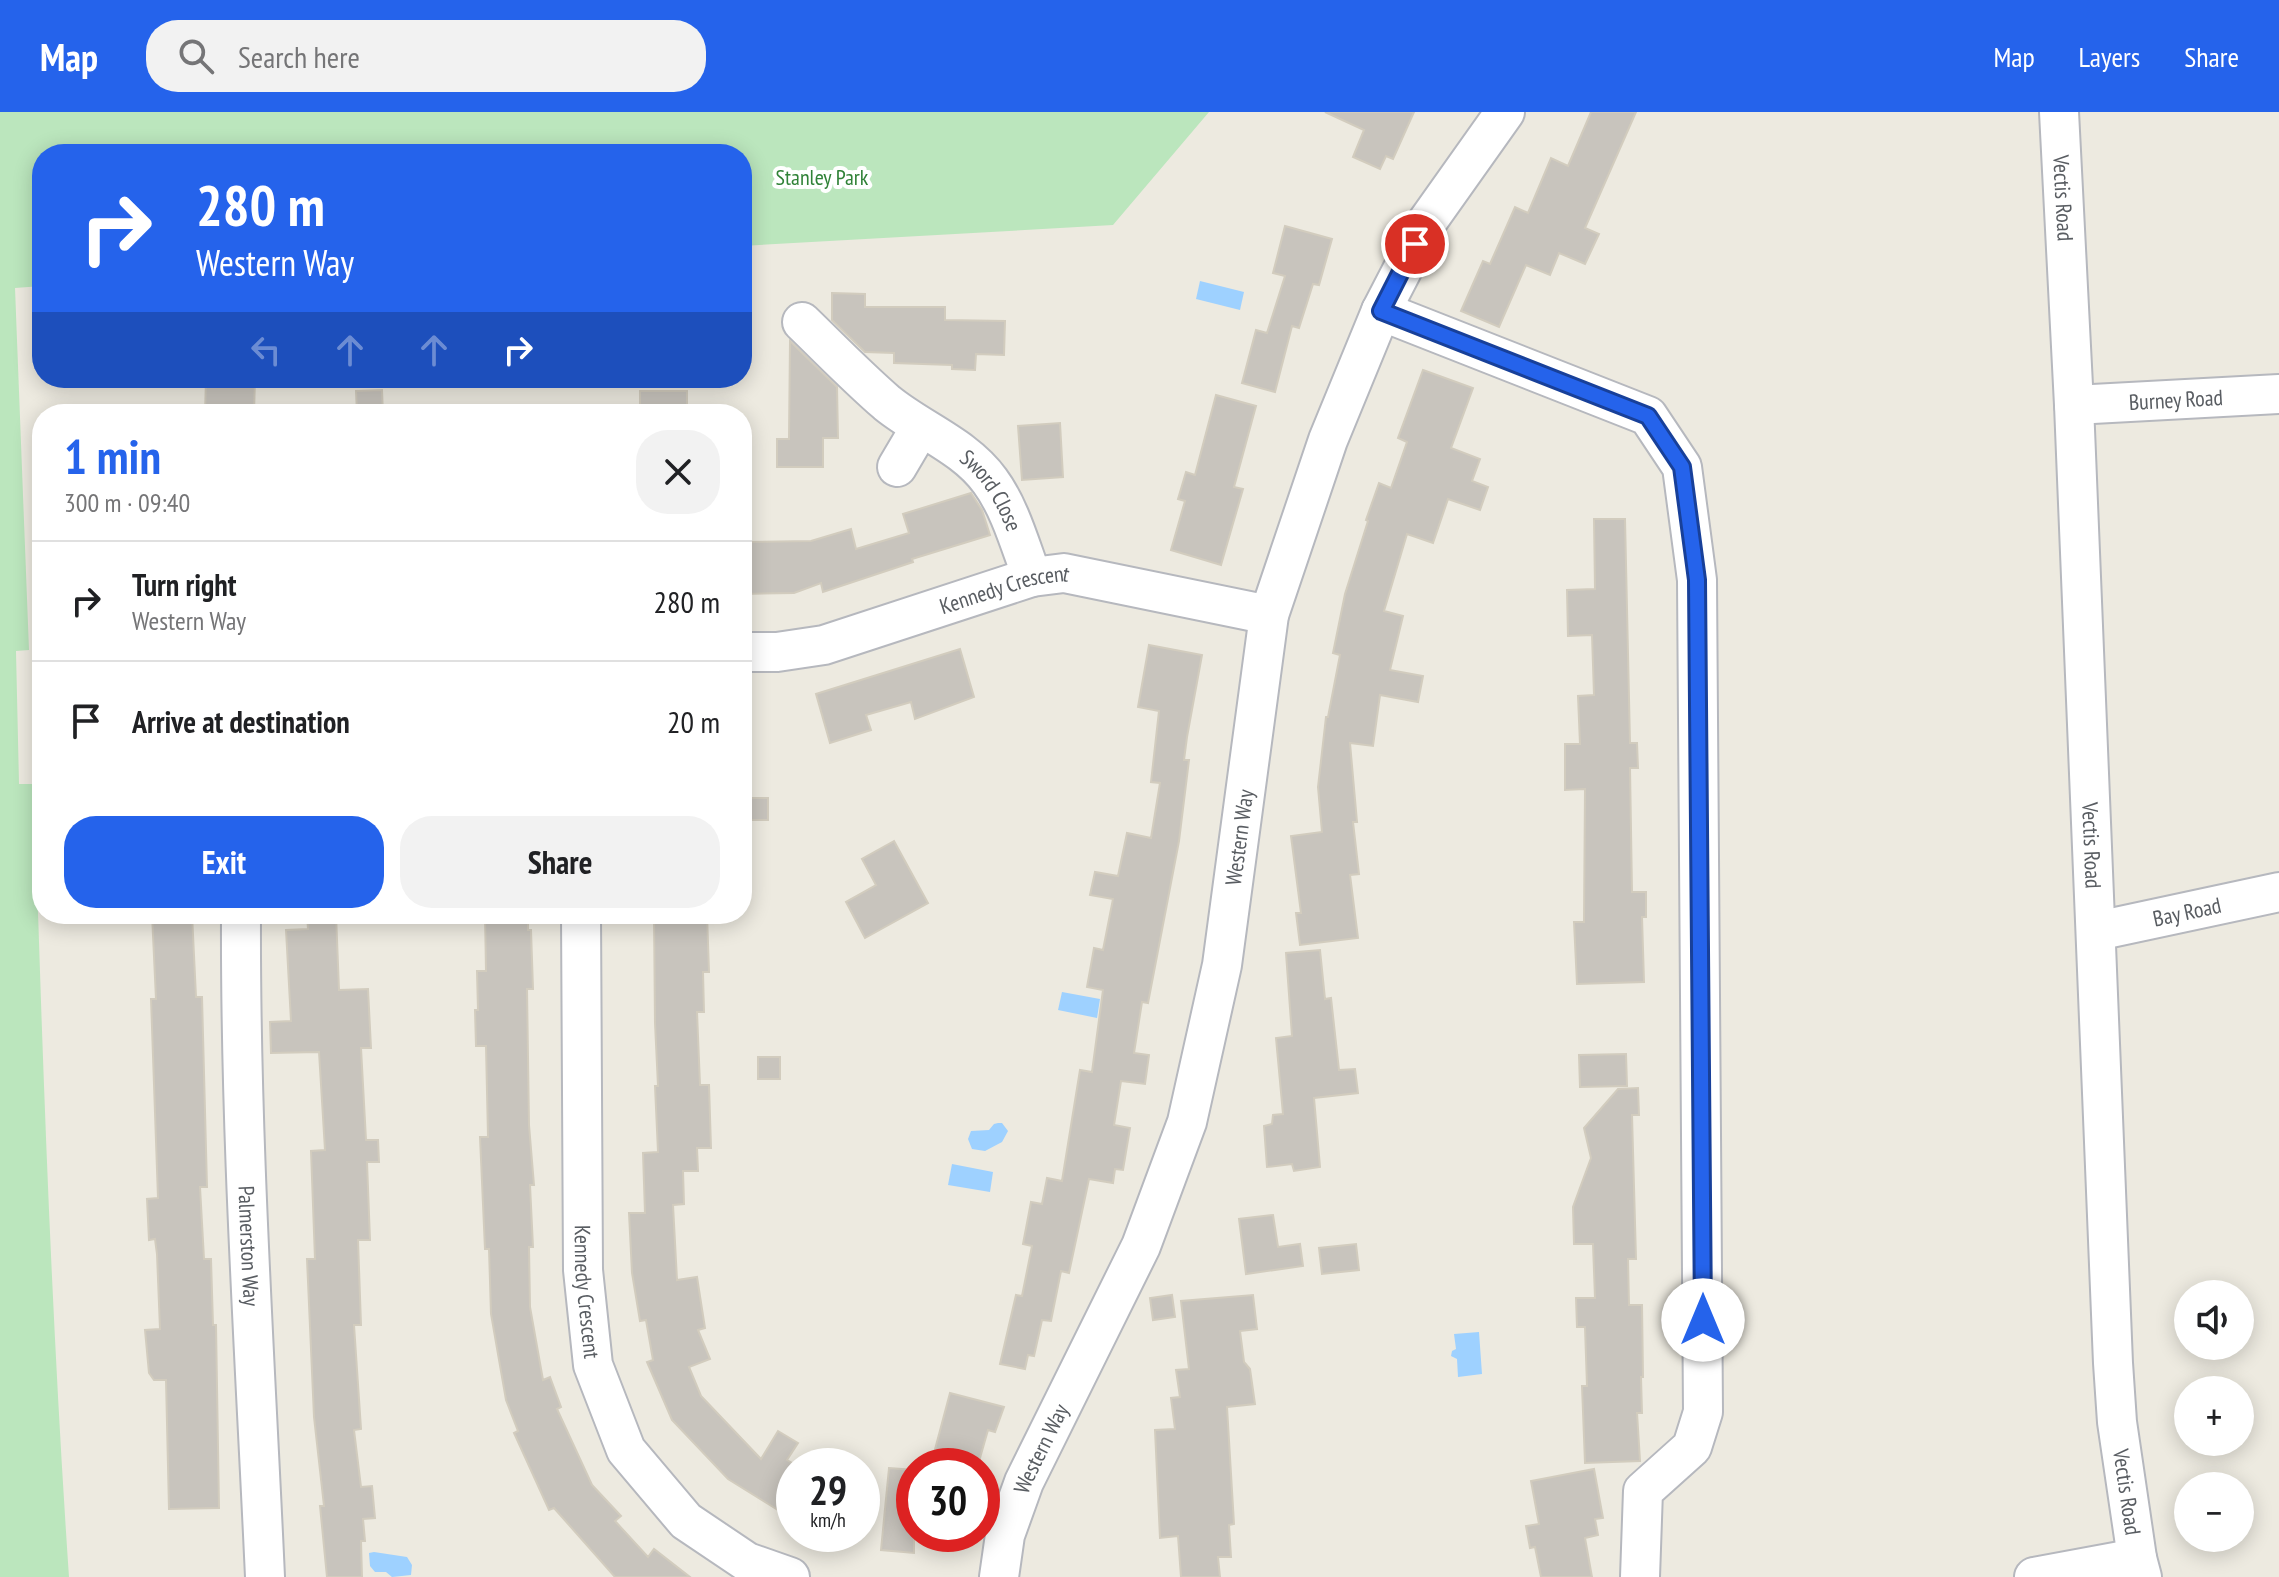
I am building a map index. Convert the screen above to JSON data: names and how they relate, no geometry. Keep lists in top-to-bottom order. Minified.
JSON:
{"streets":{"street":["Vectis Road","Burney Road","Sword Close","Kennedy Crescent","Western Way","Bay Road","Palmerston Way"]},"crossings":[["Vectis Road","Burney Road"],["Vectis Road","Bay Road"],["Sword Close","Kennedy Crescent"],["Kennedy Crescent","Western Way"]],"parks":["Stanley Park"],"page":{"header":"Map","search":"Search here","nav":["Map","Layers","Share"],"turn":["280 m","Western Way"],"heading":["1 min","300 m · 09:40"],"list":[{"name":"Turn right","note":"Western Way","value":"280 m"},{"name":"Arrive at destination","value":"20 m"}],"buttons":["Exit","Share"],"map_buttons":["+","−"],"speed":"29 km/h","limit":"30"}}
